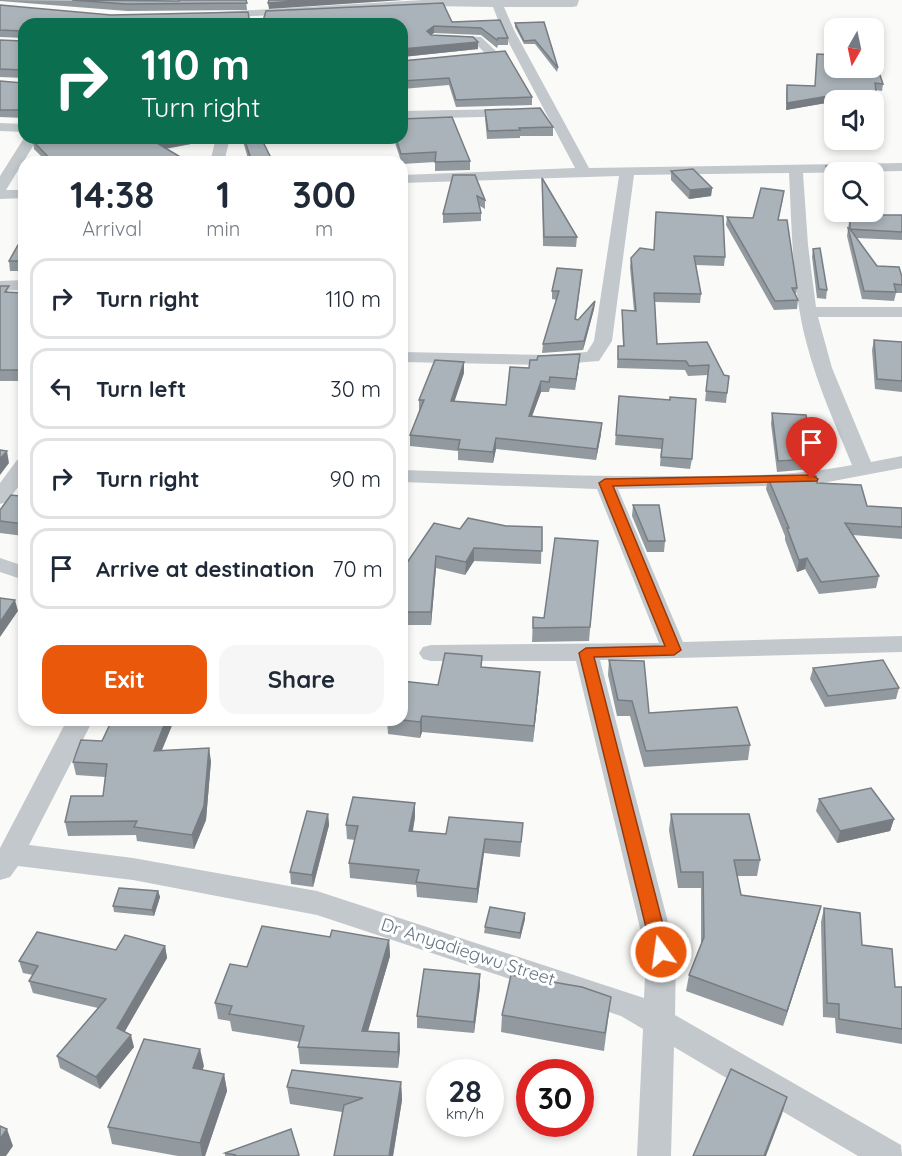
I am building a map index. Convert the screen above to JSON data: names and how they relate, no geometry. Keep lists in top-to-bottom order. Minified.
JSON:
{"streets":{"street":["Dr Anyadiegwu Street"]},"north":"bottom","page":{"turn":["110 m","Turn right"],"eta":["14:38","Arrival","1","min","300","m"],"list":[{"name":"Turn right","value":"110 m"},{"name":"Turn left","value":"30 m"},{"name":"Turn right","value":"90 m"},{"name":"Arrive at destination","value":"70 m"}],"buttons":["Exit","Share"],"speed":"28 km/h","limit":"30"}}
